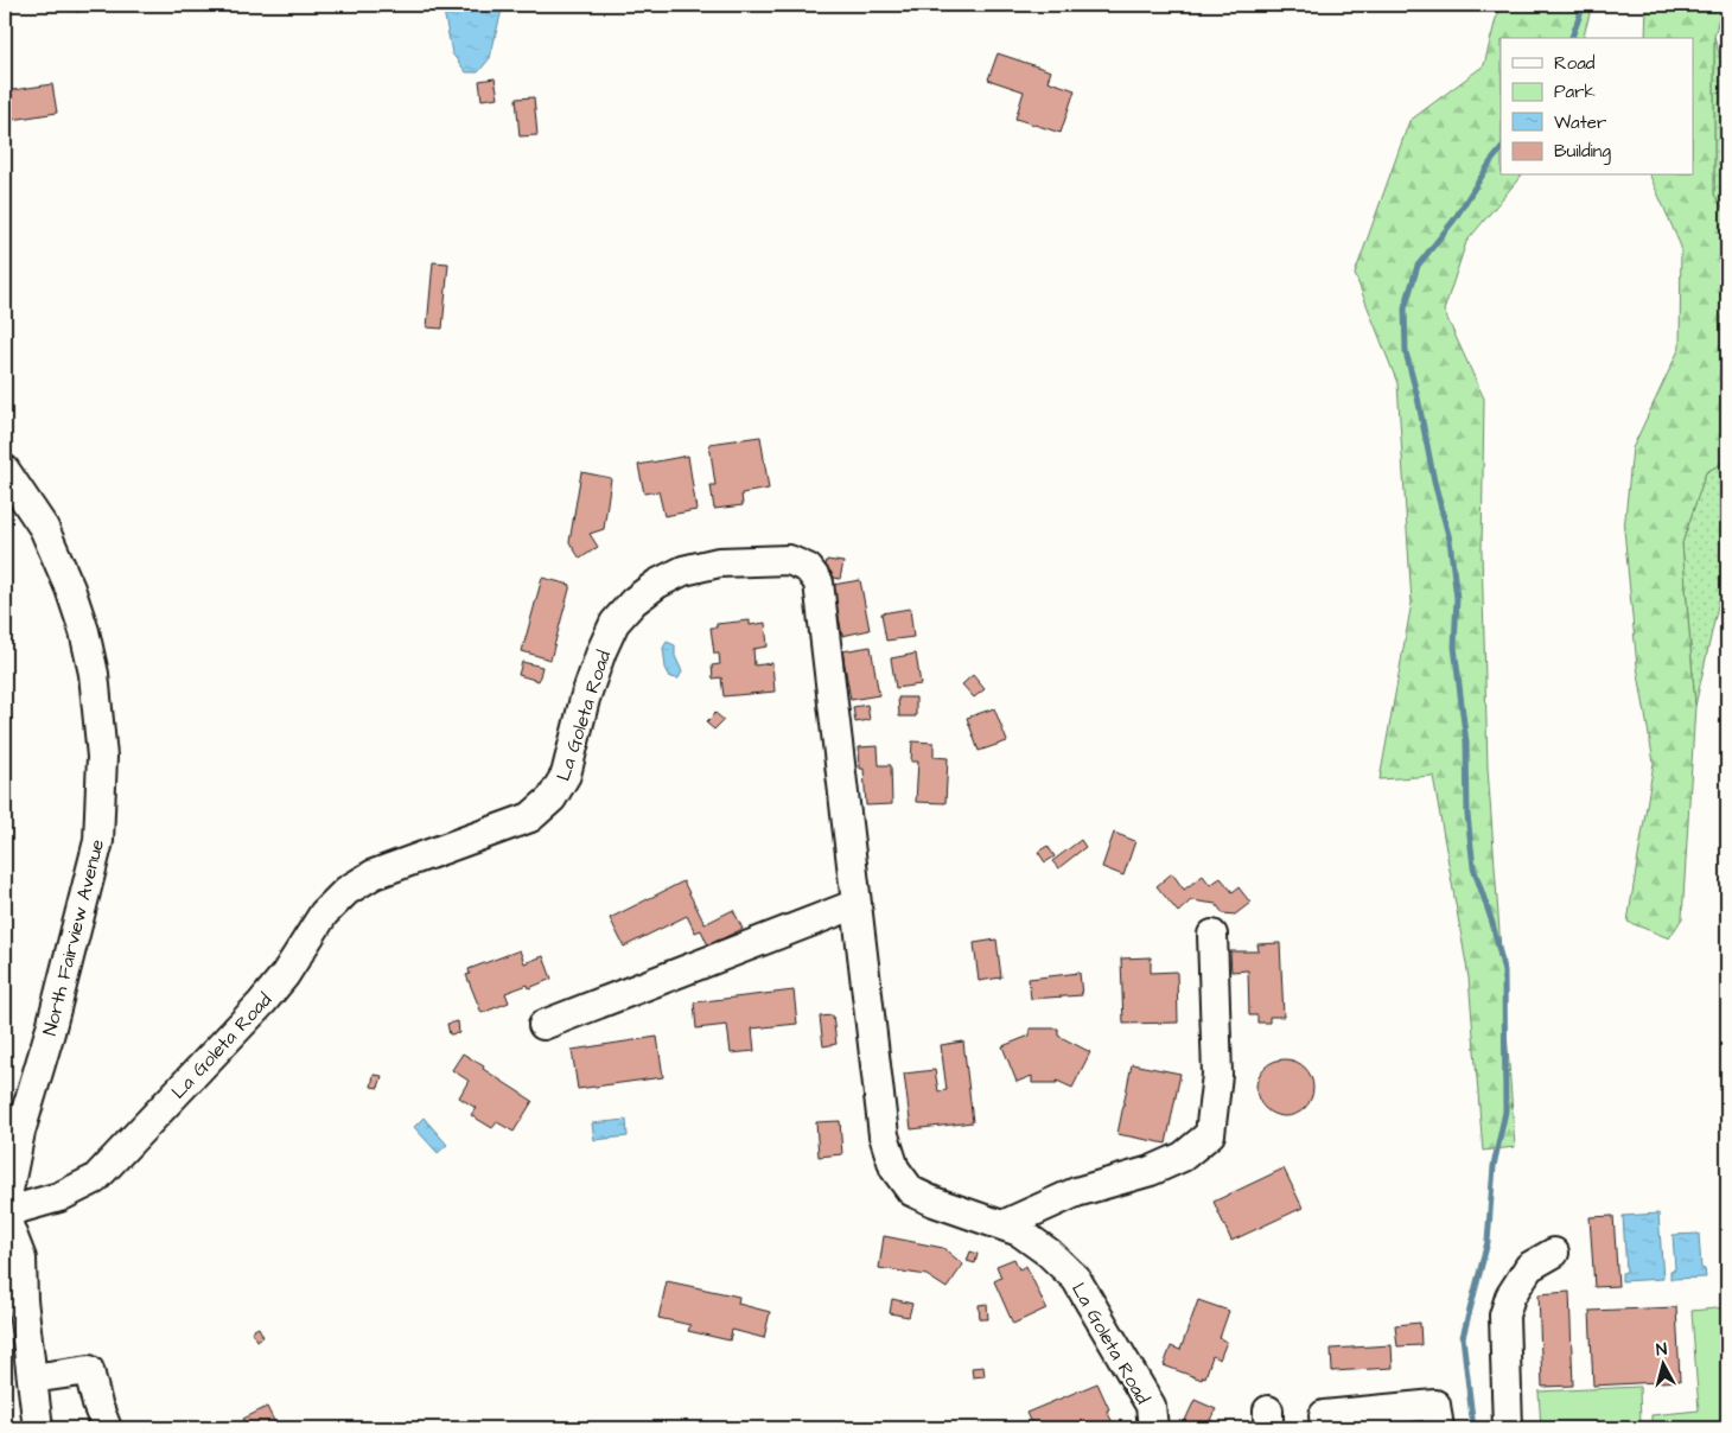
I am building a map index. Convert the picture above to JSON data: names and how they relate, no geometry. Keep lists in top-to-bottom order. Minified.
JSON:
{"streets":{"street":["La Goleta Road","North Fairview Avenue"]},"legend":["Road","Park","Water","Building"],"north":"top"}
